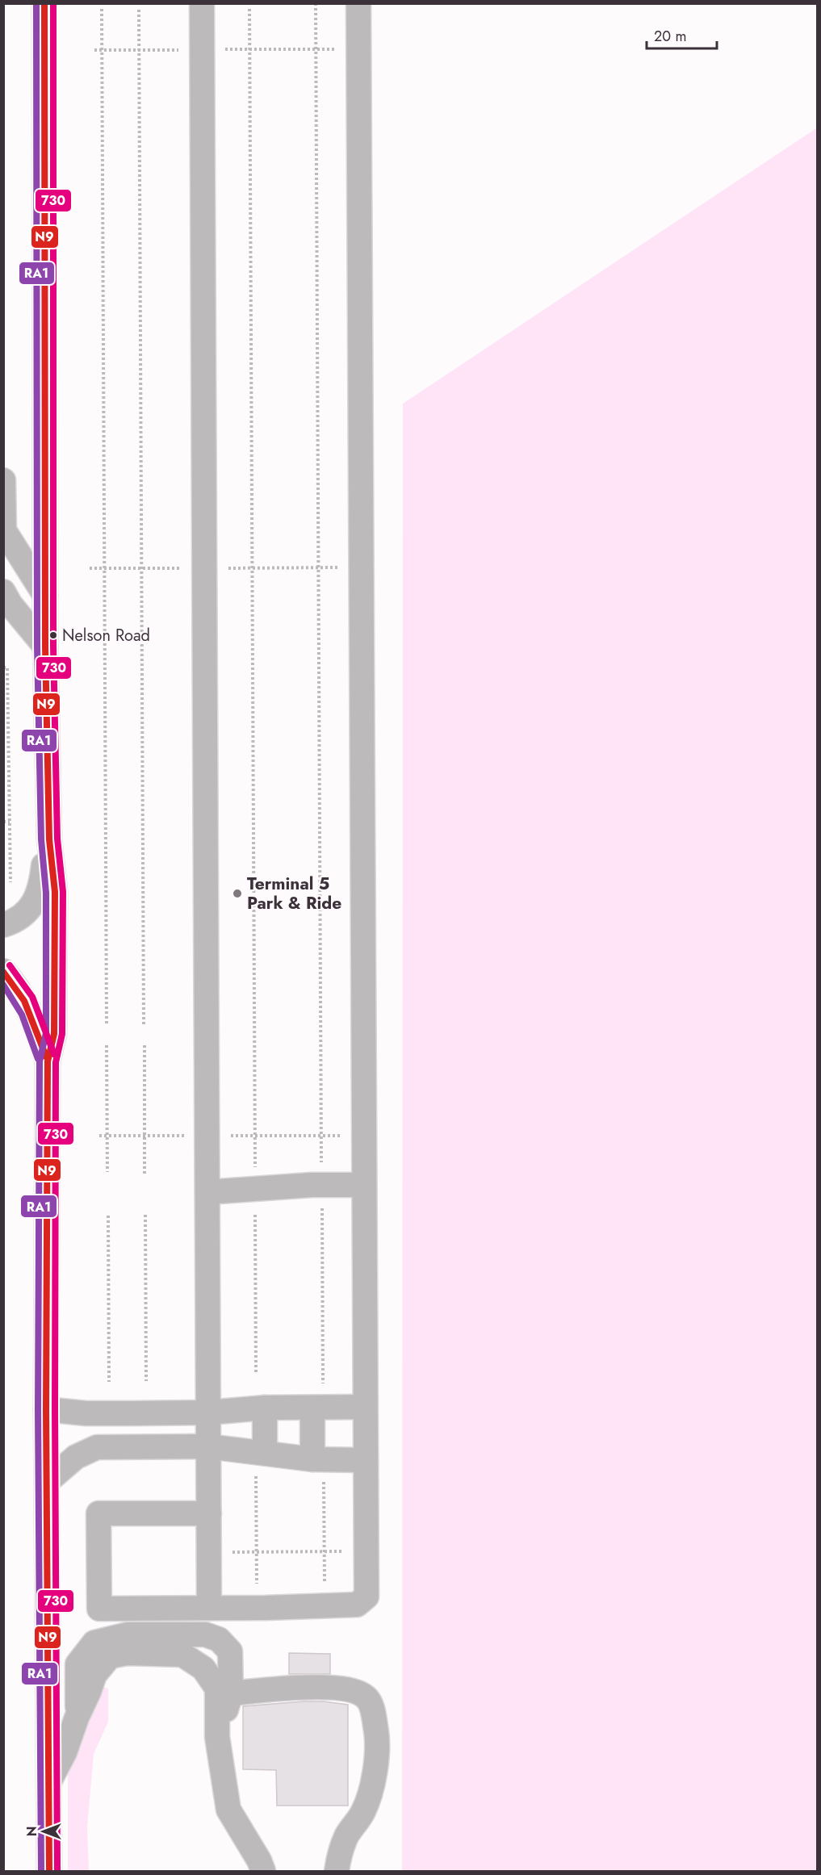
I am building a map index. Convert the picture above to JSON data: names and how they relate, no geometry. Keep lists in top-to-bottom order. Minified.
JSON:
{"places":["Nelson Road","Terminal 5 Park & Ride"],"lines":["transit line N9","transit line RA1","transit line 730"],"scale_bar":"20 m","north":"left"}
